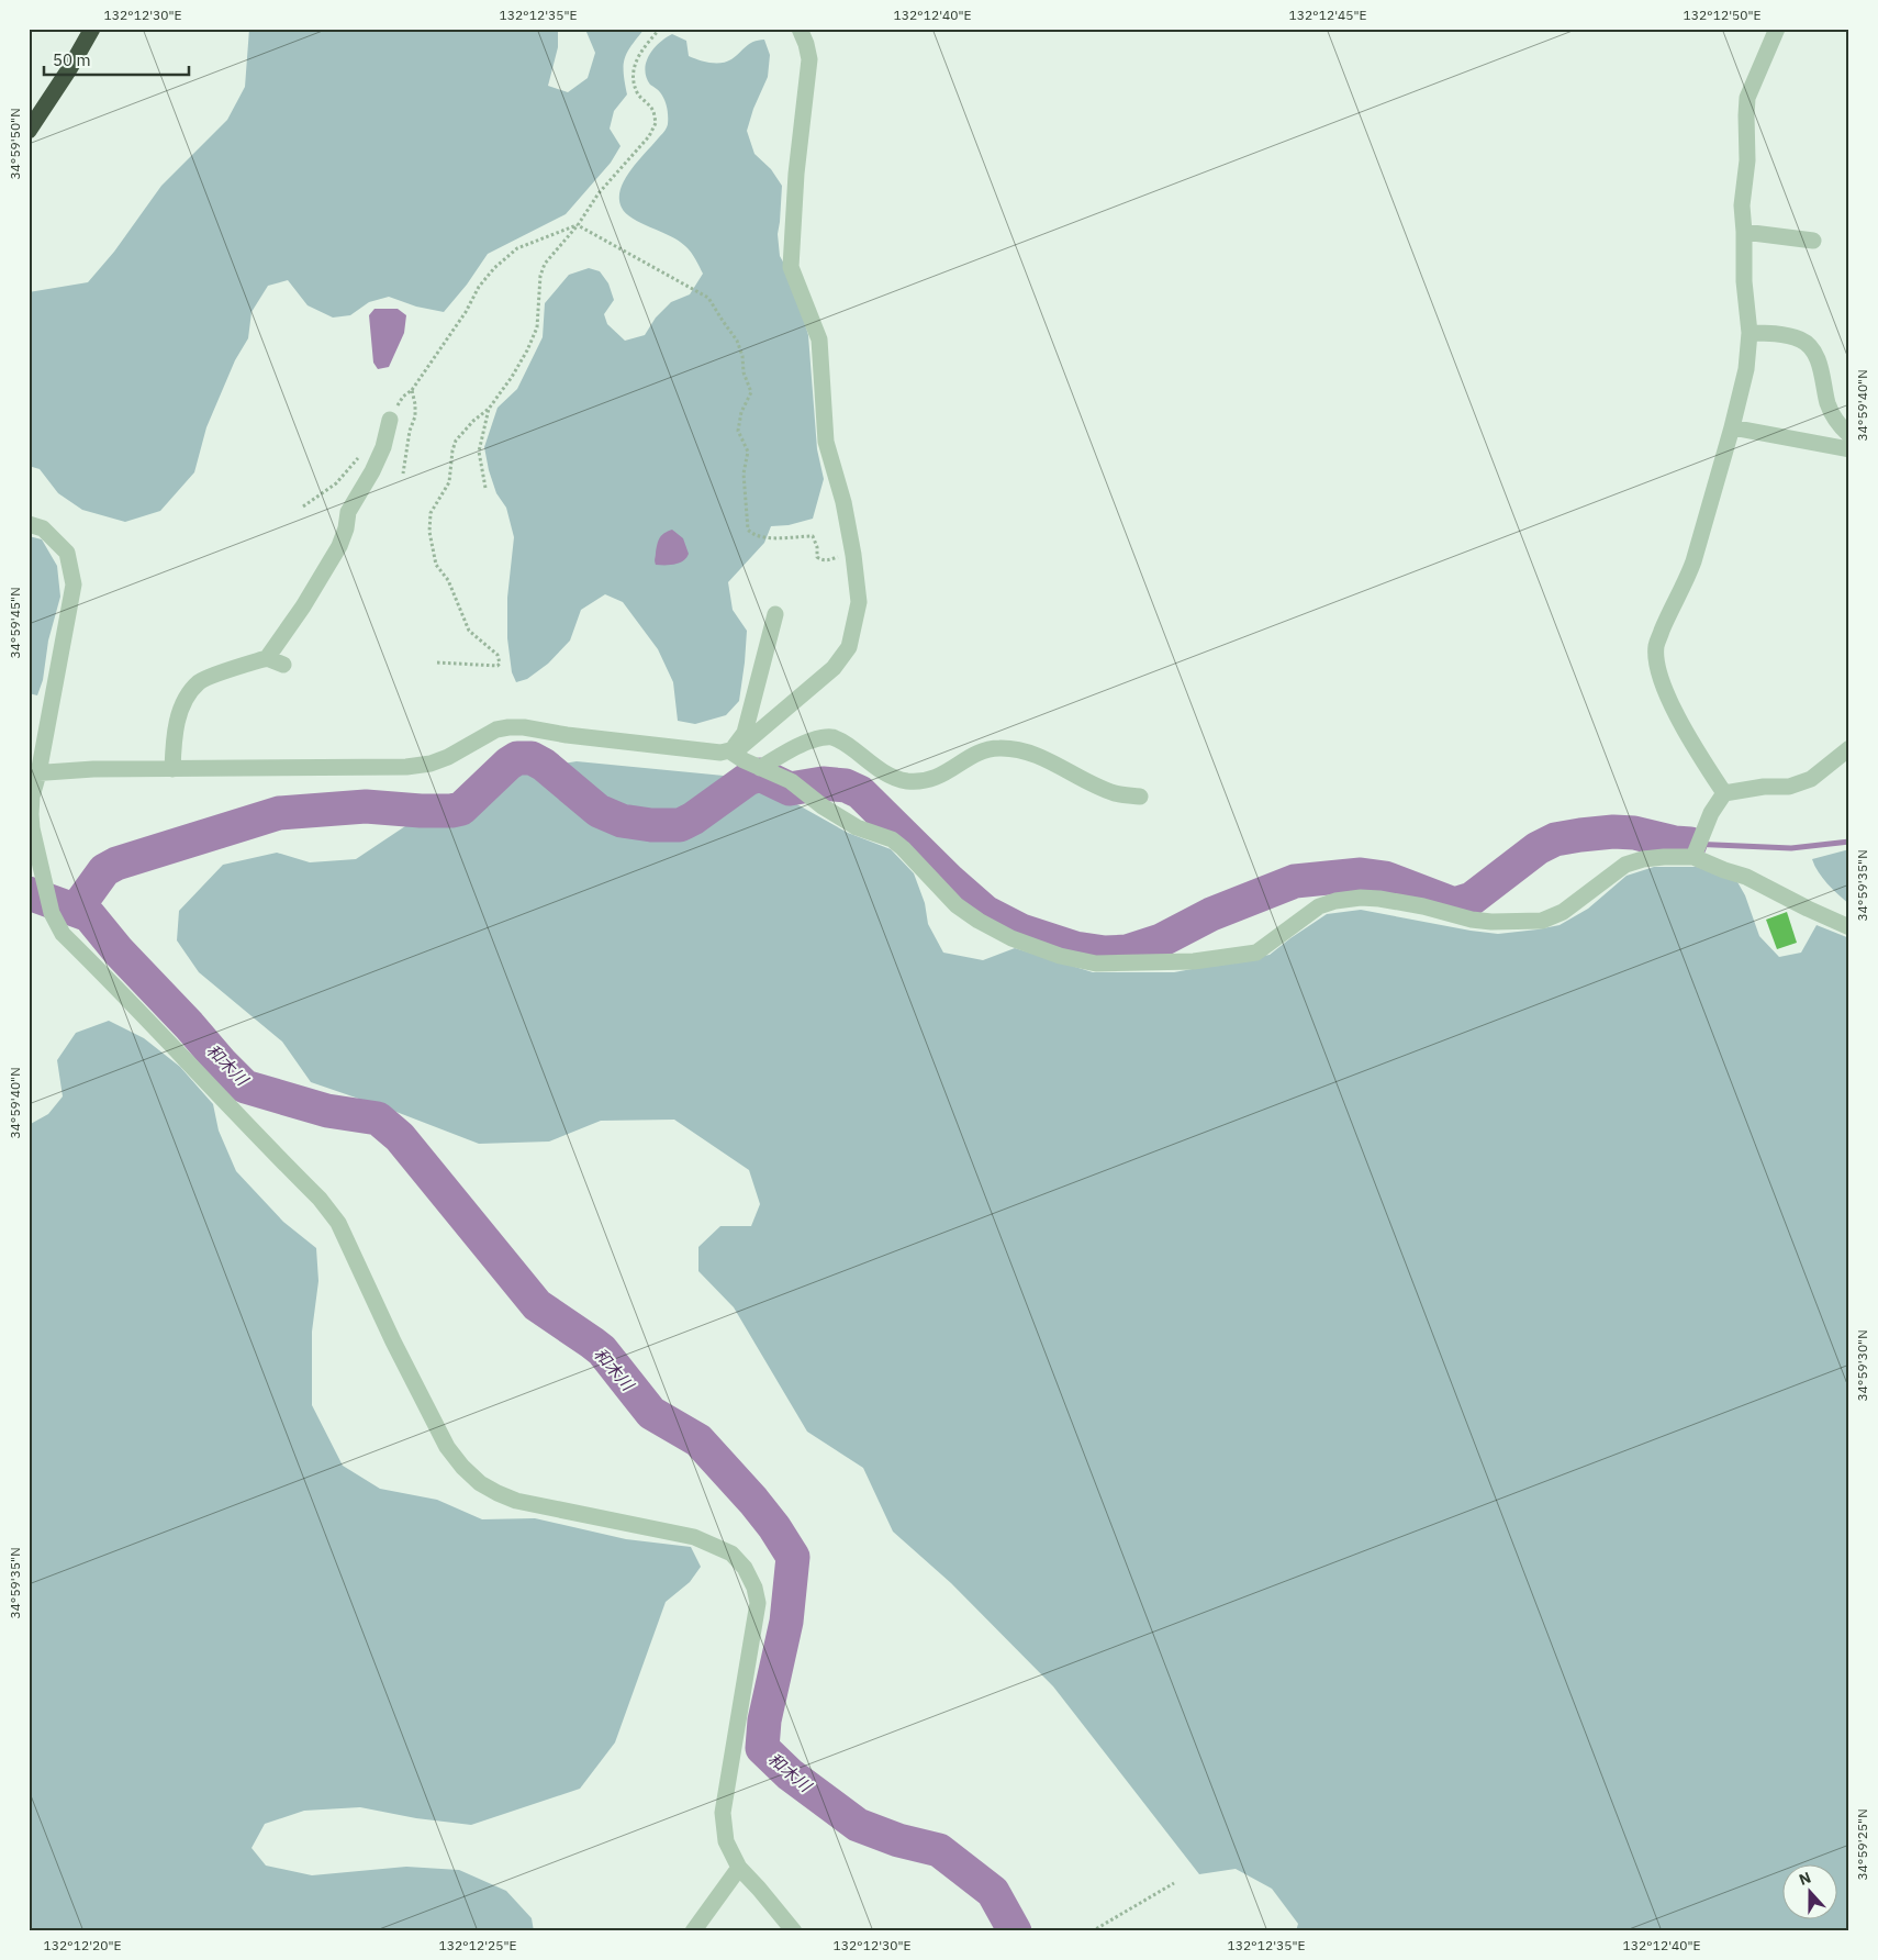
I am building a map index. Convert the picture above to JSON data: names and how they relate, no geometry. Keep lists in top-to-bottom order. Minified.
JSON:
{"water":["和木川"],"scale_bar":"50 m","north":"top","coordinates":["132°12'30\"E","132°12'35\"E","132°12'40\"E","132°12'45\"E","132°12'50\"E","34°59'50\"N","34°59'40\"N","34°59'45\"N","34°59'35\"N","34°59'30\"N","34°59'25\"N","132°12'20\"E","132°12'25\"E"]}
